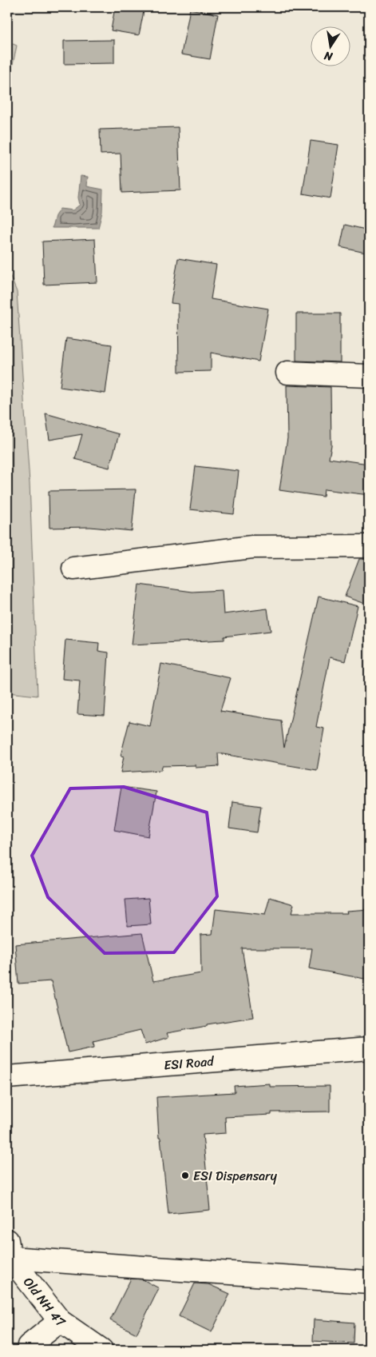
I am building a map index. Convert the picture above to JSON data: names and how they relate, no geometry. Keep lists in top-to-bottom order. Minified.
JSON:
{"streets":{"street":["ESI Road","Old NH 47"]},"places":["ESI Dispensary"],"north":"bottom"}
